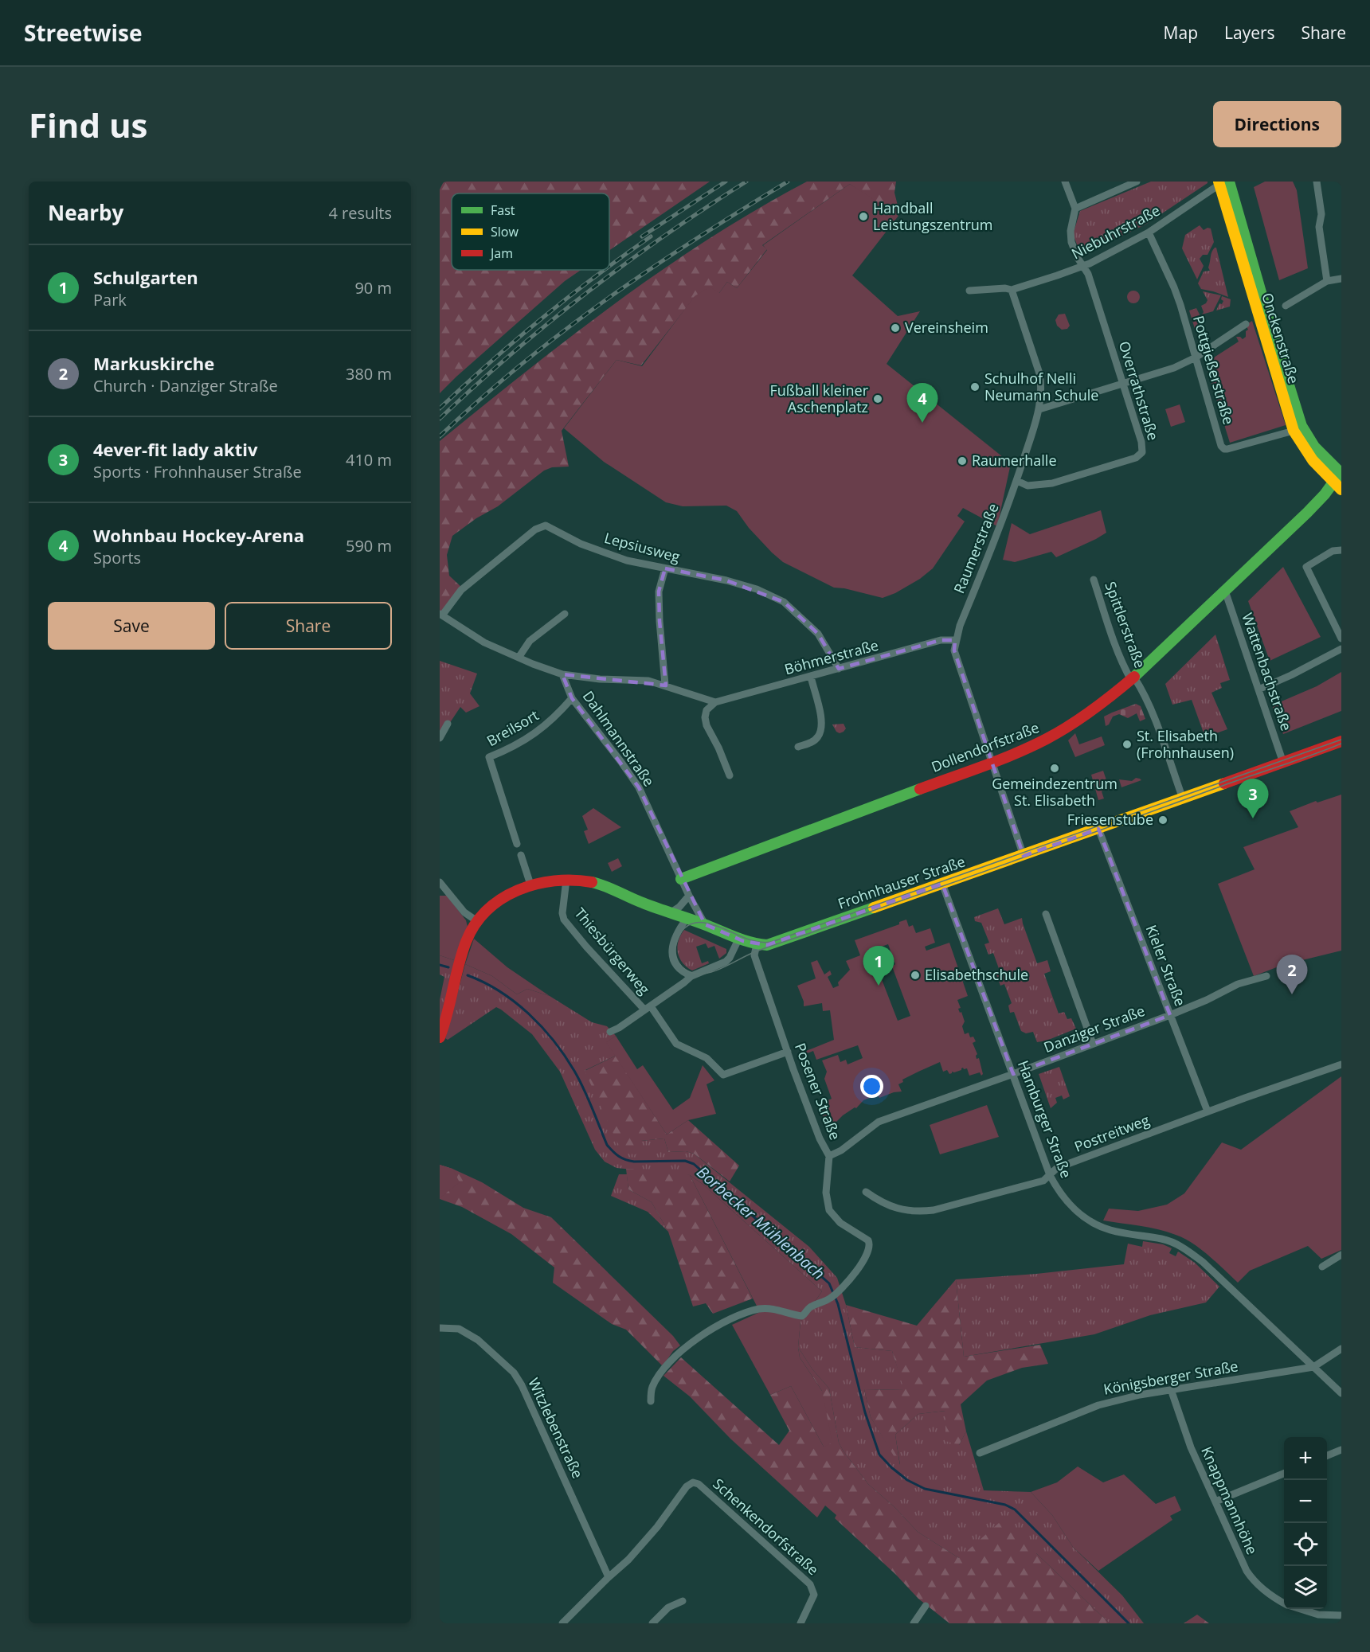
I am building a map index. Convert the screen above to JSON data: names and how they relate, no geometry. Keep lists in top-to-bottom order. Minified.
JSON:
{"streets":{"main road":["Onckenstraße","Dollendorfstraße","Frohnhauser Straße"],"street":["Niebuhrstraße","Pottgießerstraße","Overrathstraße","Lepsiusweg","Raumerstraße","Spittlerstraße","Böhmerstraße","Wattenbachstraße","Breilsort","Dahlmannstraße","Thiesbürgerweg","Kieler Straße","Danziger Straße","Posener Straße","Hamburger Straße","Postreitweg","Königsberger Straße","Witzlebenstraße","Knappmannhöhe","Schenkendorfstraße"]},"crossings":[["Niebuhrstraße","Onckenstraße"],["Niebuhrstraße","Pottgießerstraße"],["Niebuhrstraße","Overrathstraße"],["Niebuhrstraße","Raumerstraße"],["Onckenstraße","Pottgießerstraße"],["Onckenstraße","Dollendorfstraße"],["Overrathstraße","Raumerstraße"],["Lepsiusweg","Böhmerstraße"],["Raumerstraße","Böhmerstraße"],["Raumerstraße","Dollendorfstraße"],["Raumerstraße","Frohnhauser Straße"],["Spittlerstraße","Dollendorfstraße"],["Spittlerstraße","Frohnhauser Straße"],["Wattenbachstraße","Dollendorfstraße"],["Wattenbachstraße","Frohnhauser Straße"],["Breilsort","Dahlmannstraße"],["Dahlmannstraße","Dollendorfstraße"],["Dahlmannstraße","Frohnhauser Straße"],["Frohnhauser Straße","Thiesbürgerweg"],["Frohnhauser Straße","Kieler Straße"],["Frohnhauser Straße","Posener Straße"],["Frohnhauser Straße","Hamburger Straße"],["Thiesbürgerweg","Posener Straße"],["Kieler Straße","Danziger Straße"],["Kieler Straße","Postreitweg"],["Danziger Straße","Posener Straße"],["Danziger Straße","Hamburger Straße"],["Hamburger Straße","Postreitweg"],["Hamburger Straße","Königsberger Straße"],["Königsberger Straße","Knappmannhöhe"],["Witzlebenstraße","Schenkendorfstraße"]],"water":["Borbecker Mühlenbach"],"places":["Handball Leistungszentrum","Vereinsheim","Schulhof Nelli Neumann Schule","Fußball kleiner Aschenplatz","Raumerhalle","St. Elisabeth (Frohnhausen)","Gemeindezentrum St. Elisabeth","Friesenstube","Elisabethschule"],"legend":["Fast","Slow","Jam"],"page":{"header":"Streetwise","nav":["Map","Layers","Share"],"buttons":["Directions",["Save","Share"]],"title":"Find us","heading":["Nearby","4 results"],"list":[{"mark":"1","name":"Schulgarten","note":"Park","value":"90 m"},{"mark":"2","name":"Markuskirche","note":"Church · Danziger Straße","value":"380 m"},{"mark":"3","name":"4ever-fit lady aktiv","note":"Sports · Frohnhauser Straße","value":"410 m"},{"mark":"4","name":"Wohnbau Hockey-Arena","note":"Sports","value":"590 m"}],"pins":["4","3","1","2"],"map_buttons":["+","−"]}}
